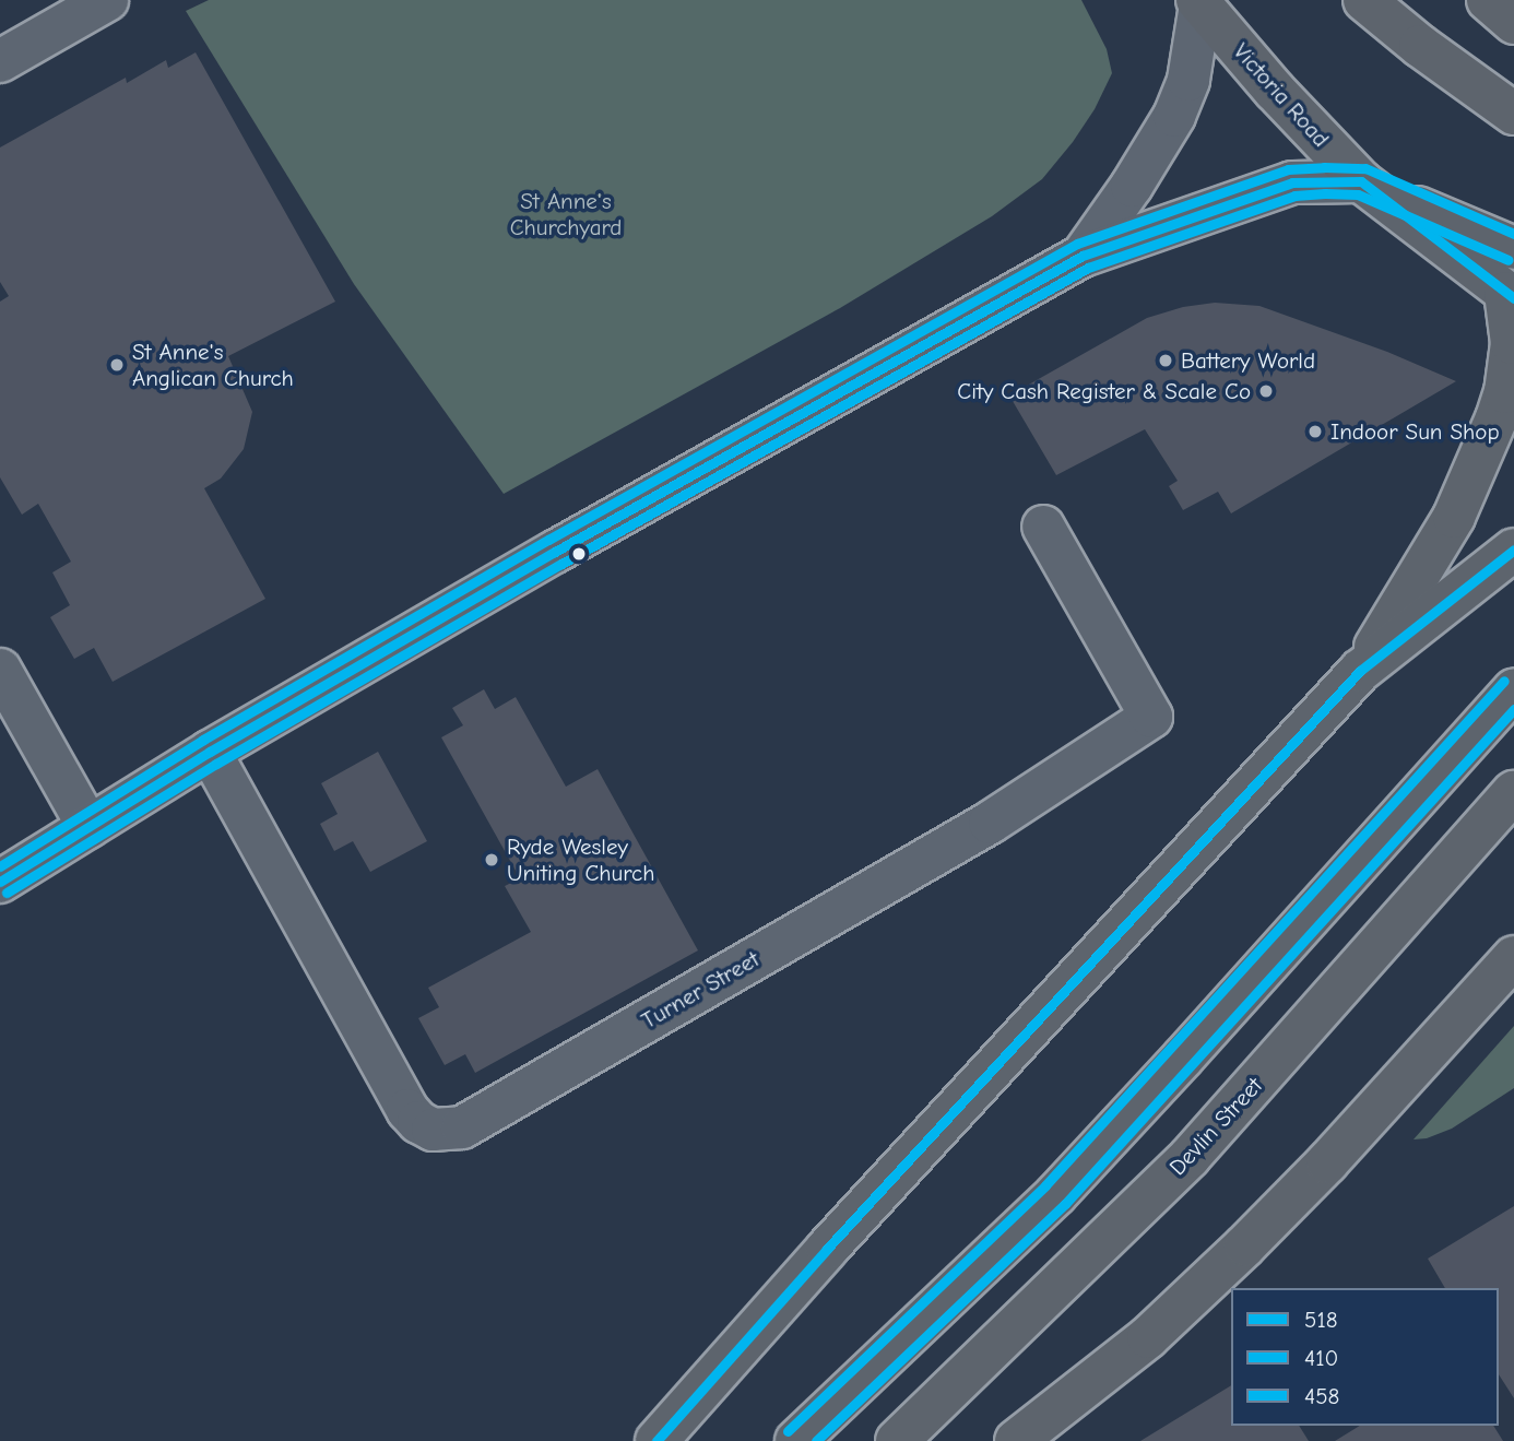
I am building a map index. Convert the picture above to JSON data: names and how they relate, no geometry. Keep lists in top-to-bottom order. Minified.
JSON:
{"streets":{"highway":["Victoria Road","Devlin Street"],"street":["Turner Street"]},"parks":["St Anne's Churchyard"],"places":["Battery World","St Anne's Anglican Church","City Cash Register & Scale Co","Indoor Sun Shop","Ryde Wesley Uniting Church"],"lines":["transit line 458","transit line 518","transit line 410"],"legend":["518","410","458"]}
